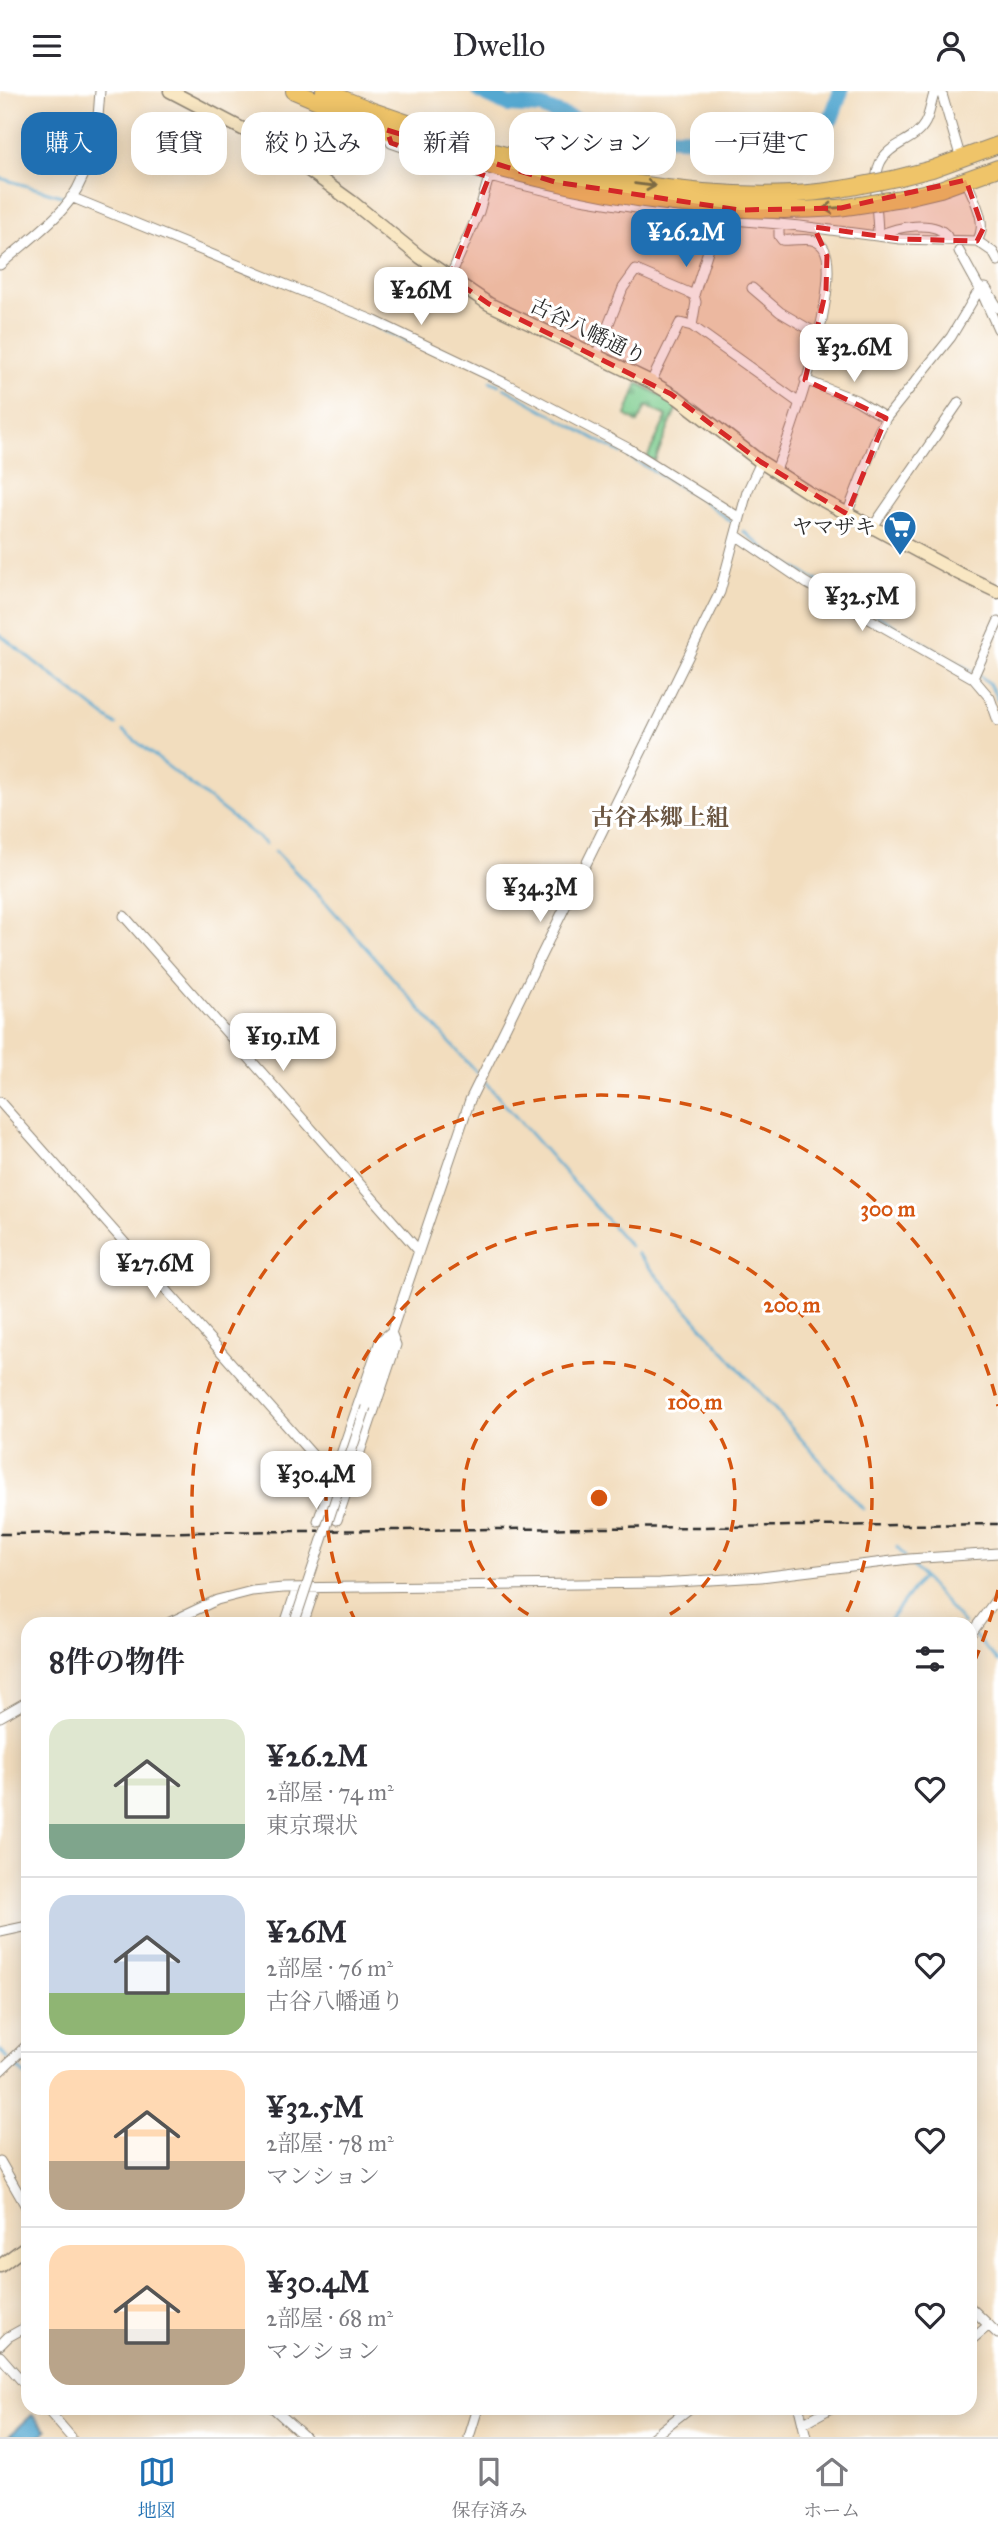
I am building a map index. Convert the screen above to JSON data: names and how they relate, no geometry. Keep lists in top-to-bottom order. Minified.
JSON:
{"streets":{"street":["古谷八幡通り"]},"districts":["古谷本郷上組"],"places":{"supermarket":["ヤマザキ"]},"page":{"header":"Dwello","chip":["購入","賃貸","絞り込み","新着","マンション","一戸建て"],"price":["¥26.2M","¥26M","¥32.6M","¥32.5M","¥34.3M","¥19.1M","¥27.6M","¥30.4M"],"heading":"8件の物件","list":[{"name":"¥26.2M","note":"2部屋 · 74 m² · 東京環状"},{"name":"¥26M","note":"2部屋 · 76 m² · 古谷八幡通り"},{"name":"¥32.5M","note":"2部屋 · 78 m² · マンション"},{"name":"¥30.4M","note":"2部屋 · 68 m² · マンション"}],"tabs":["地図","保存済み","ホーム"]},"rings":["300 m","200 m","100 m"]}
